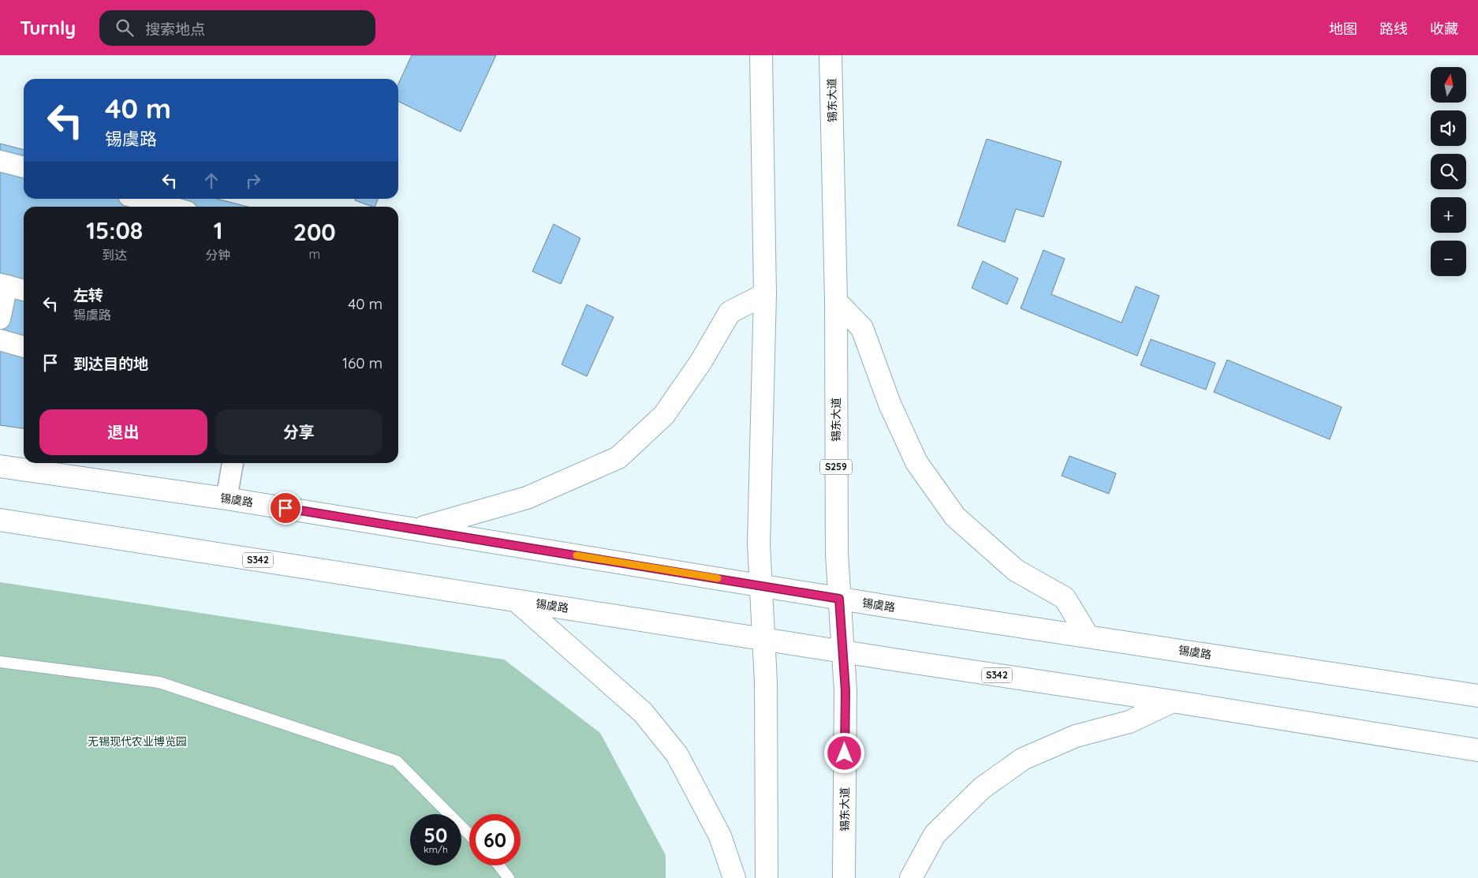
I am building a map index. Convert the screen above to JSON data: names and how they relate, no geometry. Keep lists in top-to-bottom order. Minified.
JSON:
{"streets":{"main road":["锡东大道","S259","锡虞路","S342"]},"crossings":[["锡东大道","锡虞路"]],"parks":["无锡现代农业博览园"],"north":"top","page":{"header":"Turnly","search":"搜索地点","nav":["地图","路线","收藏"],"map_buttons":["+","−"],"turn":["40 m","锡虞路"],"eta":["15:08","到达","1","分钟","200","m"],"list":[{"name":"左转","note":"锡虞路","value":"40 m"},{"name":"到达目的地","value":"160 m"}],"buttons":["退出","分享"],"speed":"50 km/h","limit":"60"}}
